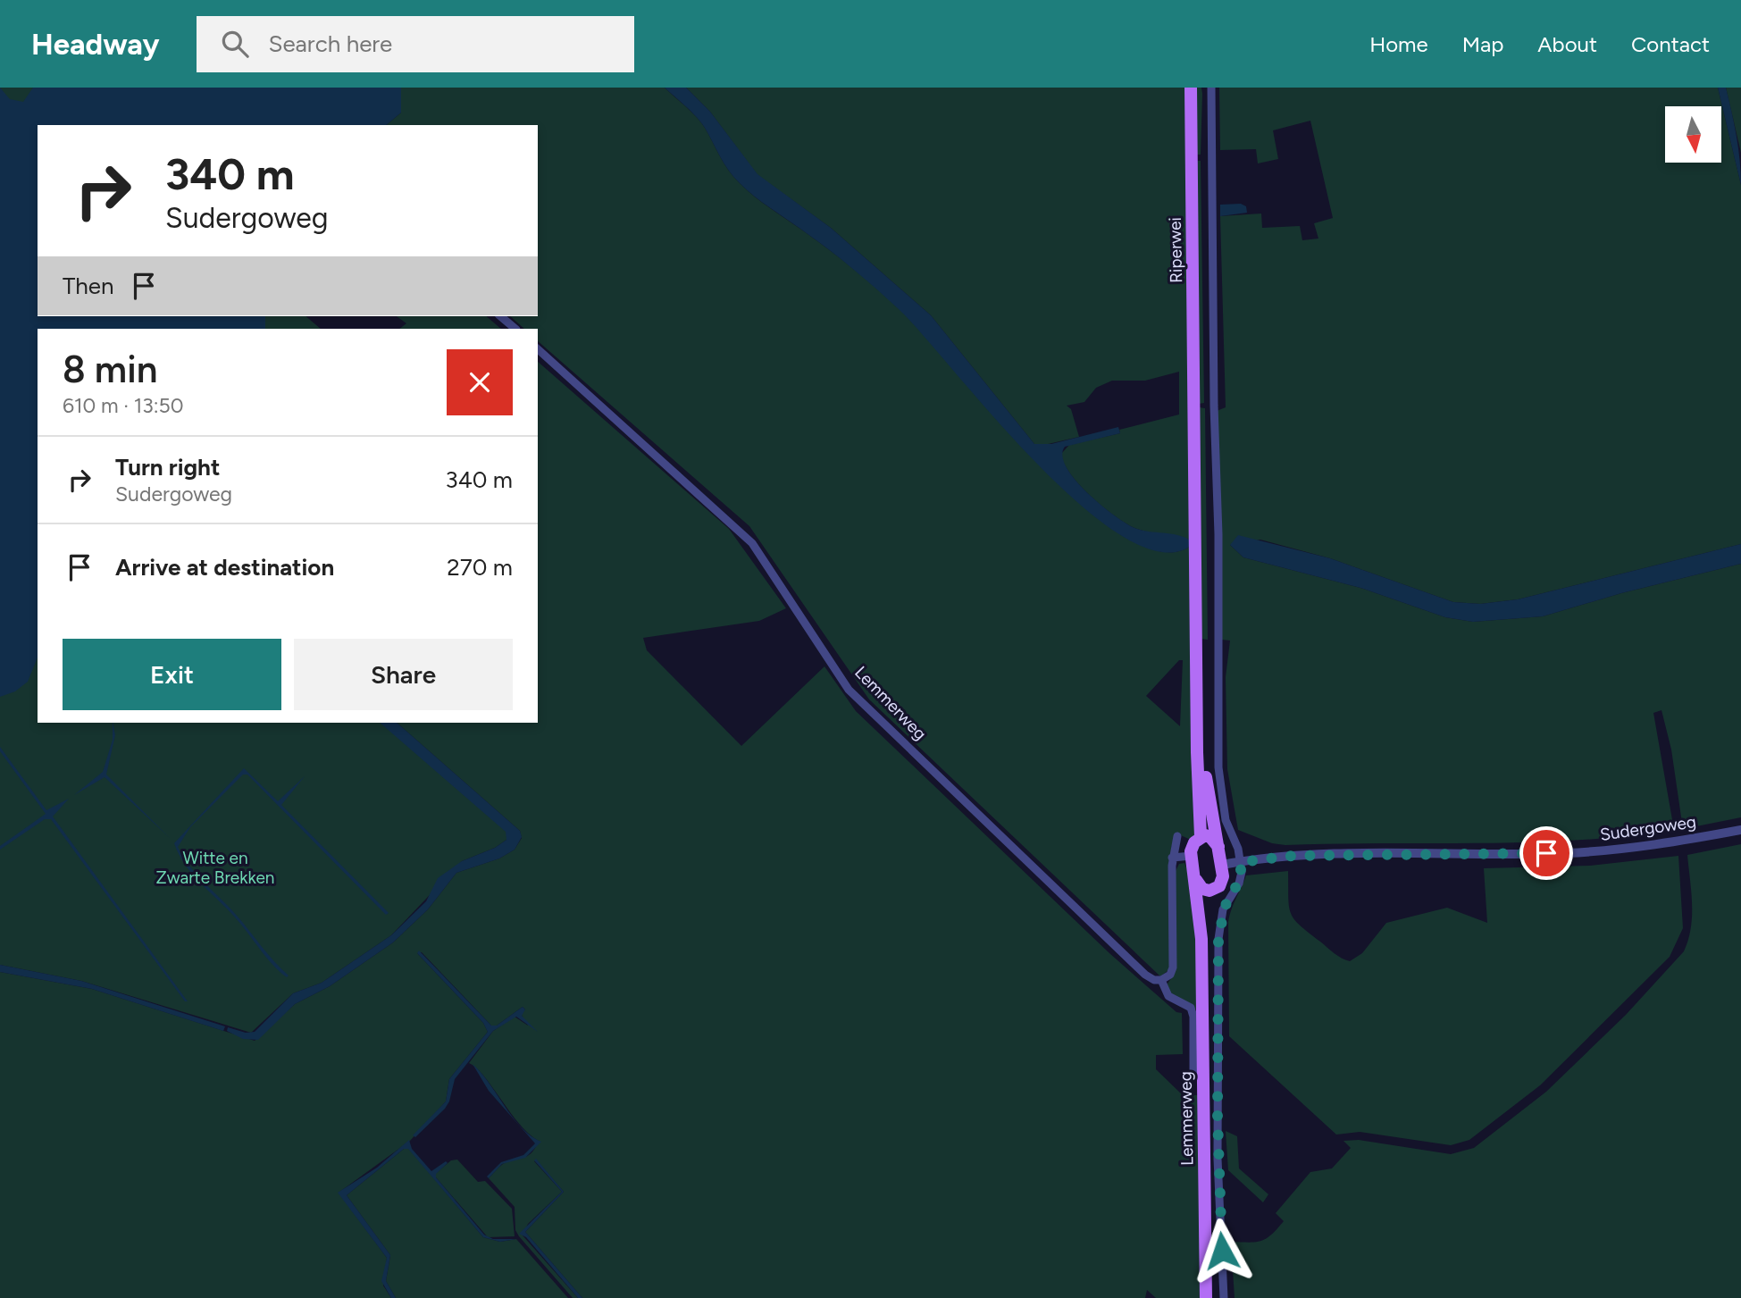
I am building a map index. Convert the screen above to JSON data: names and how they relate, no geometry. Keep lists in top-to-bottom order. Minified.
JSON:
{"streets":{"main road":["Riperwei","Lemmerweg"],"street":["Sudergoweg"]},"crossings":[["Lemmerweg","Sudergoweg"]],"parks":["Witte en Zwarte Brekken"],"north":"bottom","page":{"header":"Headway","search":"Search here","nav":["Home","Map","About","Contact"],"turn":["340 m","Sudergoweg"],"then":"Then","heading":["8 min","610 m · 13:50"],"list":[{"name":"Turn right","note":"Sudergoweg","value":"340 m"},{"name":"Arrive at destination","value":"270 m"}],"buttons":["Exit","Share"]}}
